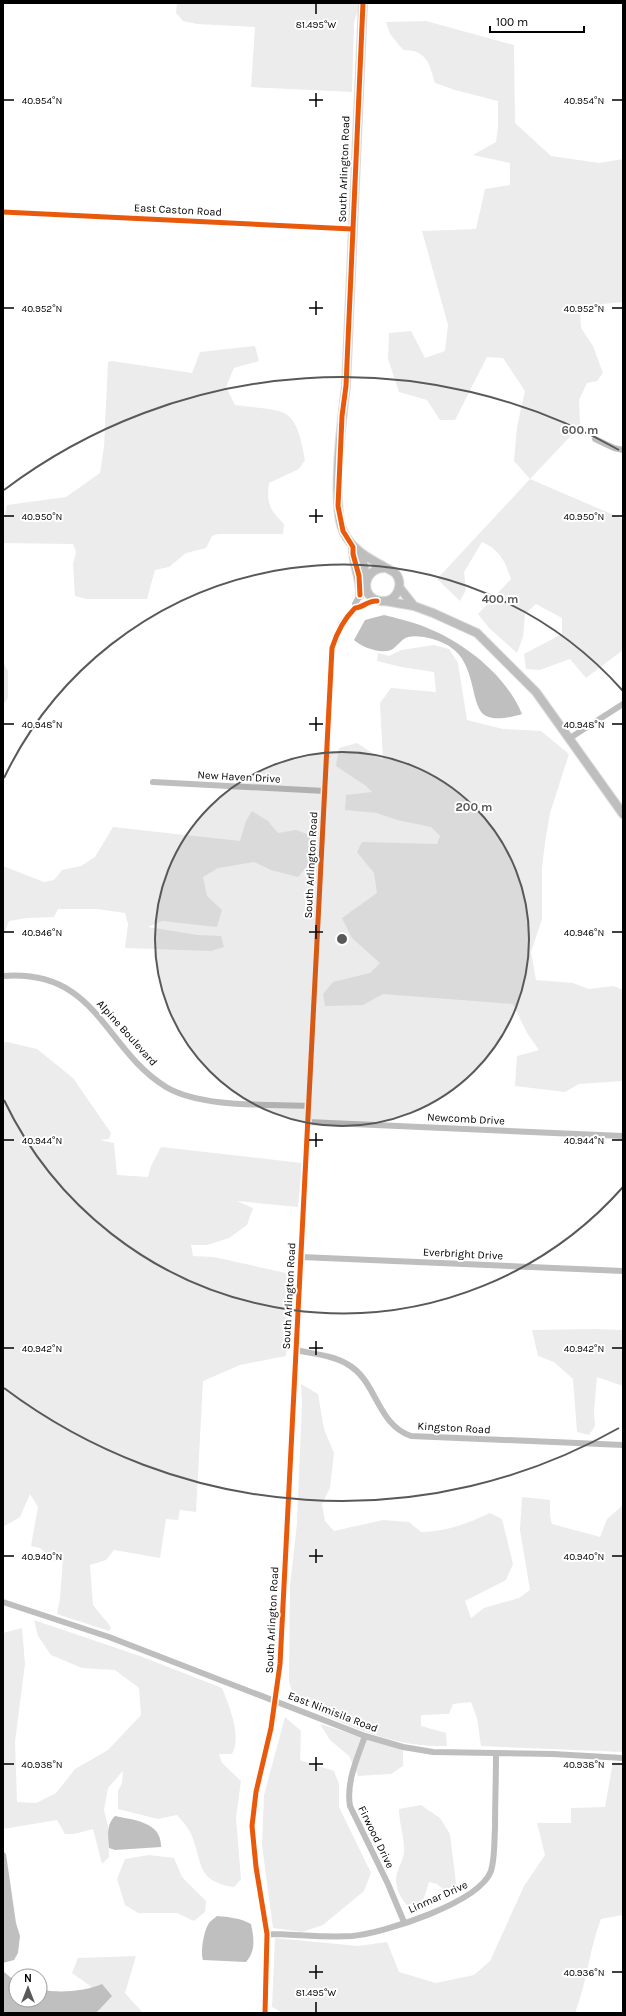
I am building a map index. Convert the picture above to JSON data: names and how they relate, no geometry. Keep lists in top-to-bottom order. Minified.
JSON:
{"streets":{"main road":["South Arlington Road"],"street":["East Caston Road","New Haven Drive","Alpine Boulevard","Newcomb Drive","Everbright Drive","Kingston Road","East Nimisila Road","Firwood Drive","Linmar Drive"]},"crossings":[["South Arlington Road","East Caston Road"],["South Arlington Road","New Haven Drive"],["South Arlington Road","Alpine Boulevard"],["South Arlington Road","Newcomb Drive"],["South Arlington Road","Everbright Drive"],["South Arlington Road","Kingston Road"],["South Arlington Road","East Nimisila Road"],["South Arlington Road","Linmar Drive"],["East Nimisila Road","Firwood Drive"],["East Nimisila Road","Linmar Drive"],["Firwood Drive","Linmar Drive"]],"scale_bar":"100 m","north":"top","coordinates":["81.495°W","40.954°N","40.952°N","40.950°N","40.948°N","40.946°N","40.944°N","40.942°N","40.940°N","40.938°N","40.936°N"],"rings":["600 m","400 m","200 m"]}
